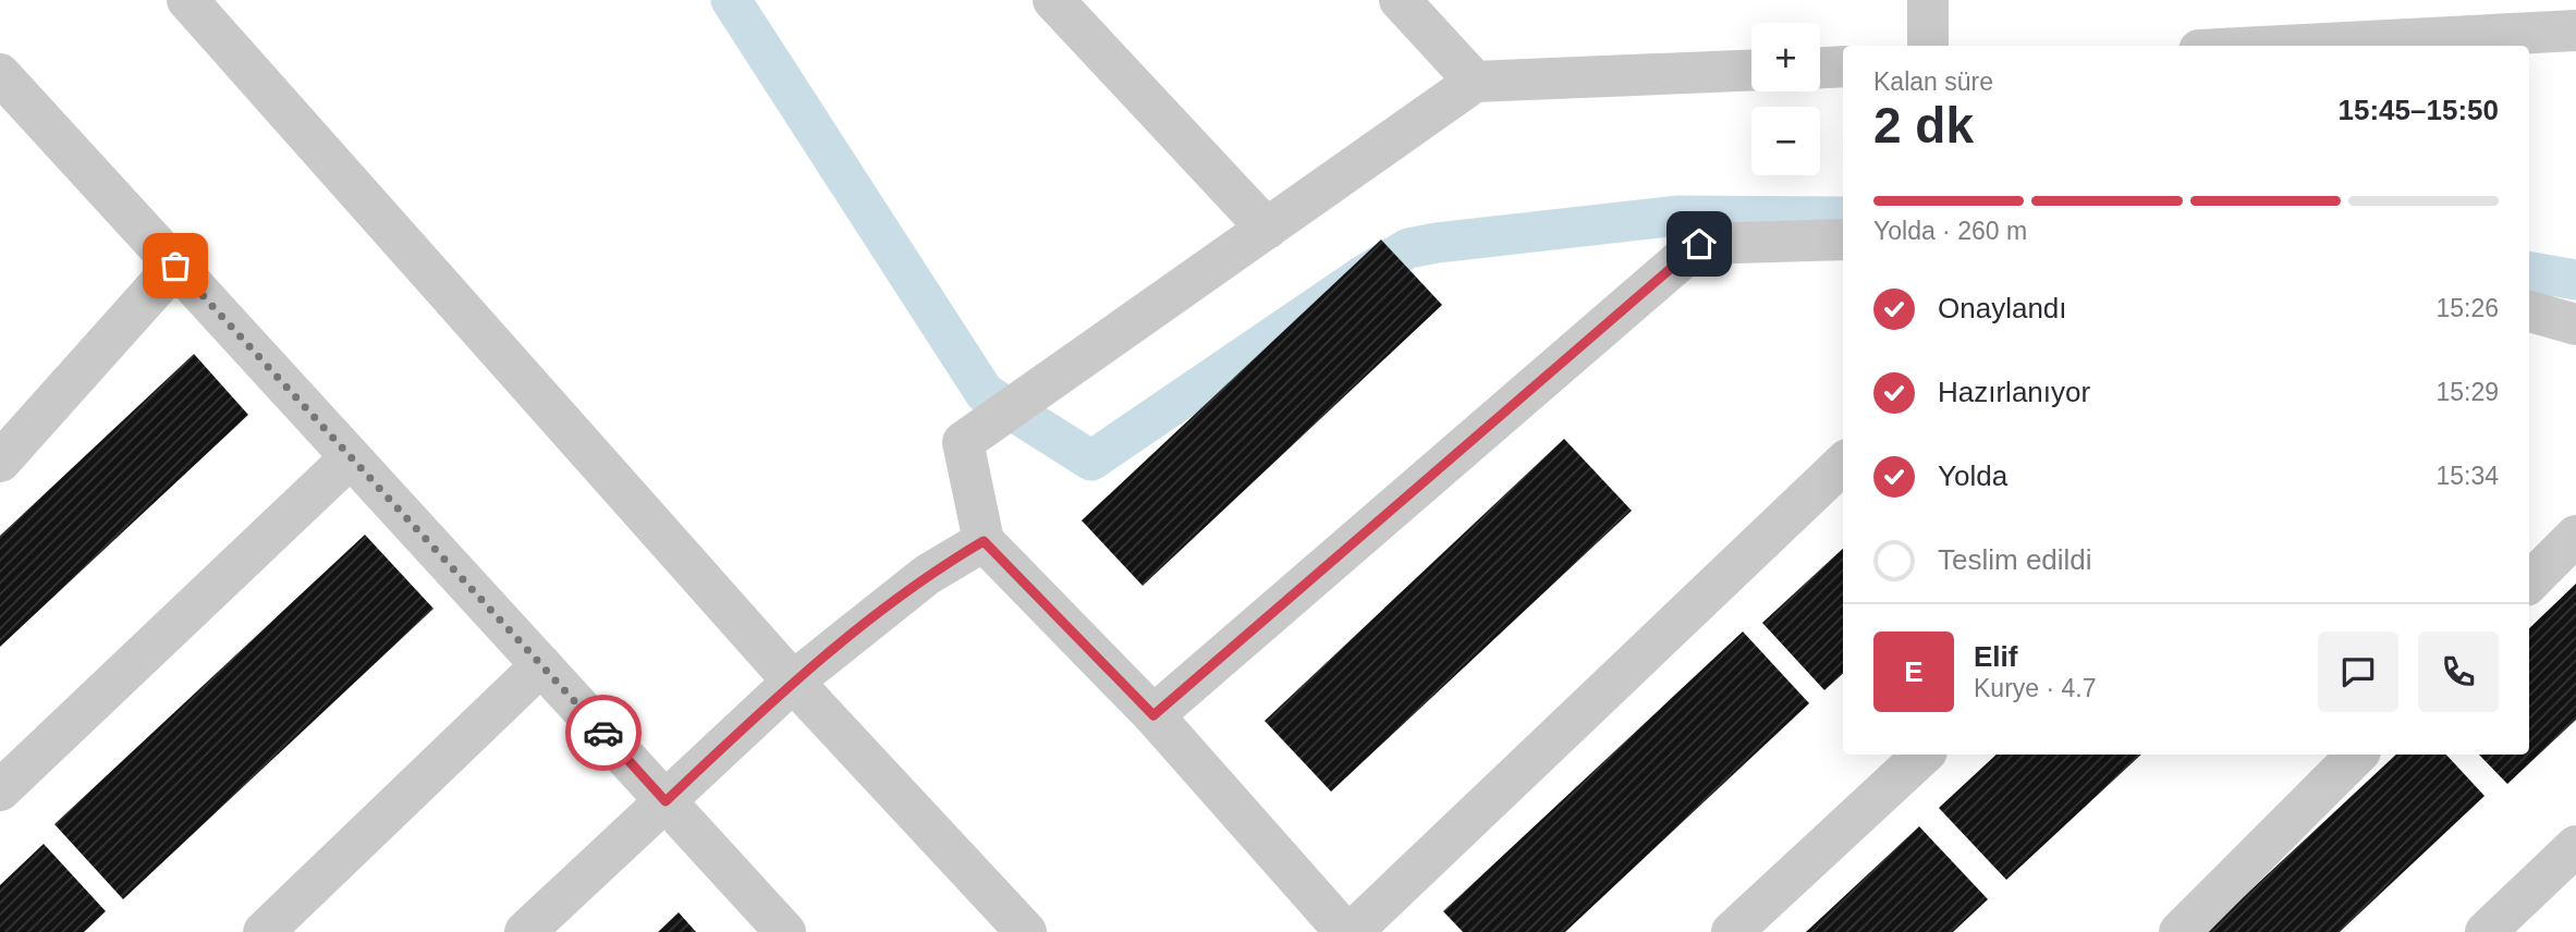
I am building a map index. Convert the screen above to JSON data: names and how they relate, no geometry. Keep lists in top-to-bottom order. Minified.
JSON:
{"page":{"map_buttons":["+","−"],"heading":["2 dk","Kalan süre","15:45–15:50"],"panel":["Elif","Kurye · 4.7"],"bar":"Yolda · 260 m","list":[["Onaylandı","15:26"],["Hazırlanıyor","15:29"],["Yolda","15:34"],"Teslim edildi"],"round":"E"}}
